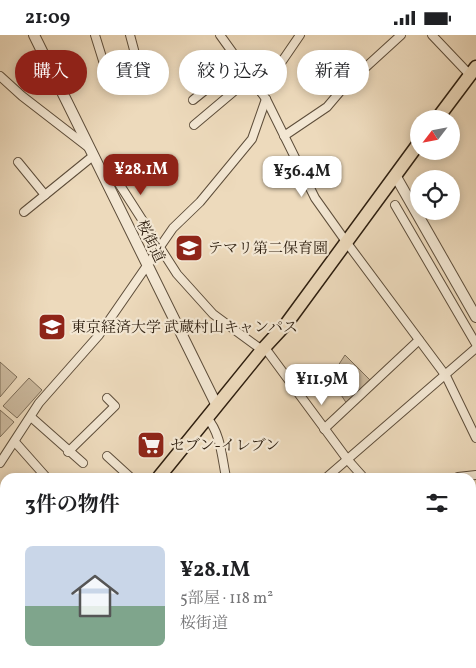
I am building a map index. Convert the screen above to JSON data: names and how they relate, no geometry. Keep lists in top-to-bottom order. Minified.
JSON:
{"streets":{"street":["桜街道"]},"places":{"school or university":["テマリ第二保育園","東京経済大学 武蔵村山キャンパス"],"supermarket":["セブン-イレブン"]},"north":"bottom left","page":{"status":"21:09","chip":["購入","賃貸","絞り込み","新着"],"price":["¥28.1M","¥36.4M","¥11.9M"],"heading":"3件の物件","list":[{"name":"¥28.1M","note":"5部屋 · 118 m² · 桜街道"}]}}
